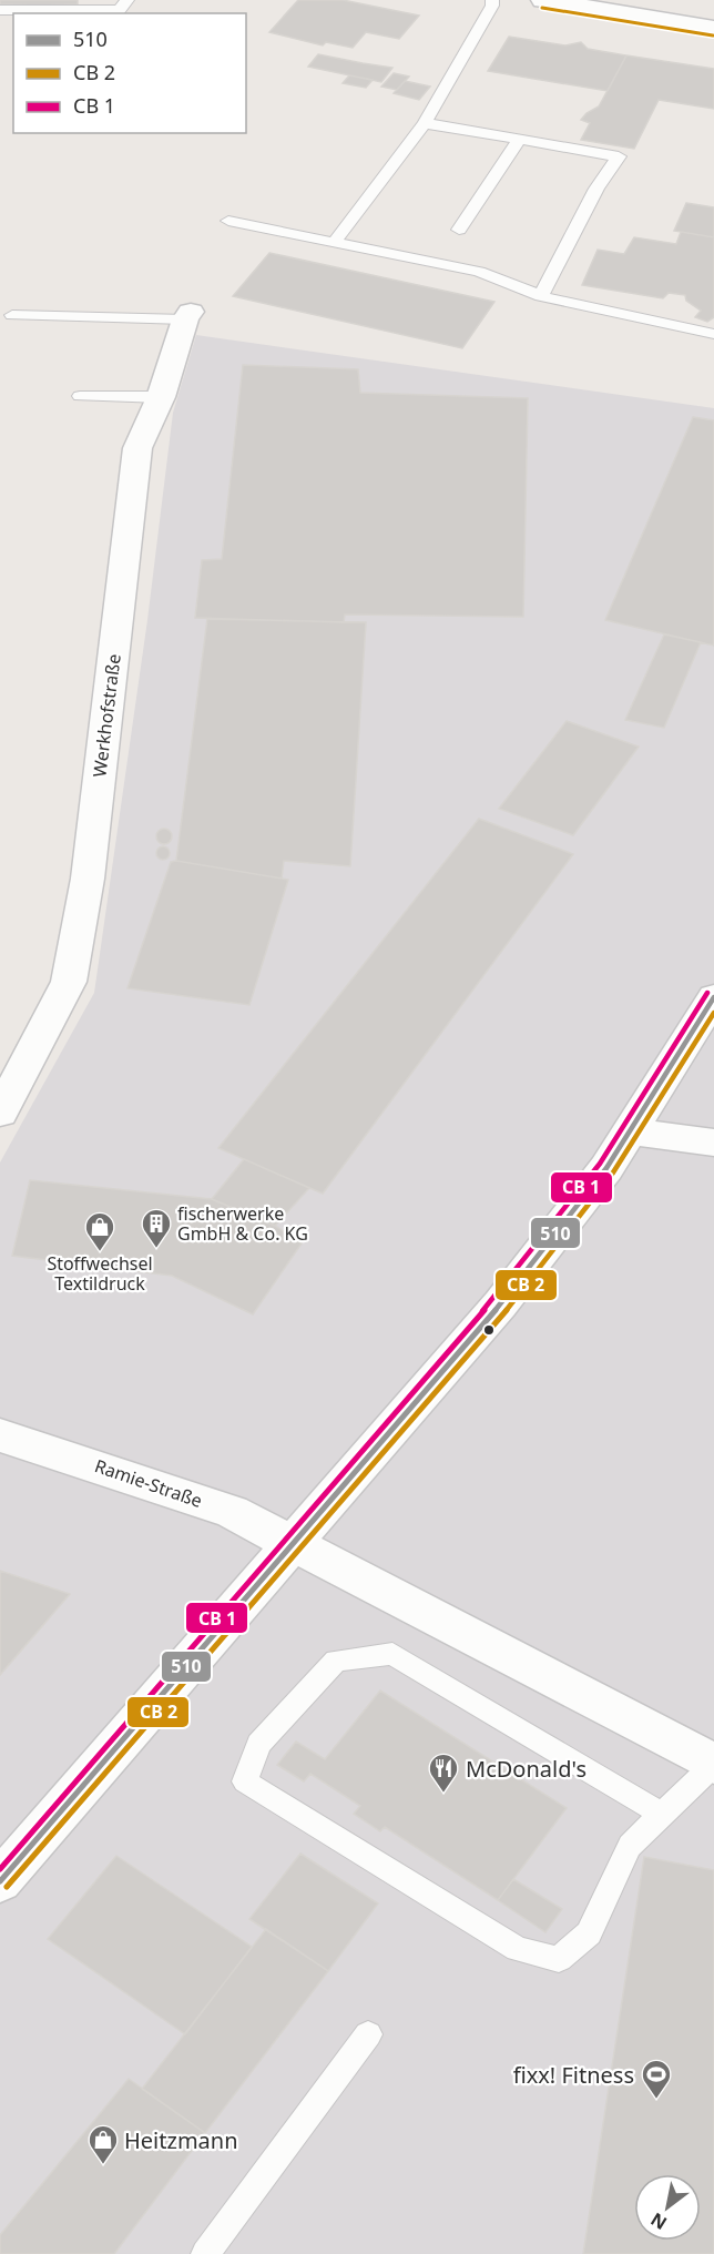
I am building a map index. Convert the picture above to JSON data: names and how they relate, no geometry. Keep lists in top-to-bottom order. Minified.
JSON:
{"streets":{"street":["Werkhofstraße","Ramie-Straße"]},"places":{"building":["fischerwerke GmbH & Co. KG"],"shop":["Stoffwechsel Textildruck","Heitzmann"],"restaurant":["McDonald's"],"sports":["fixx! Fitness"]},"lines":["transit line 510"],"legend":["510","CB 2","CB 1"],"north":"bottom left"}
